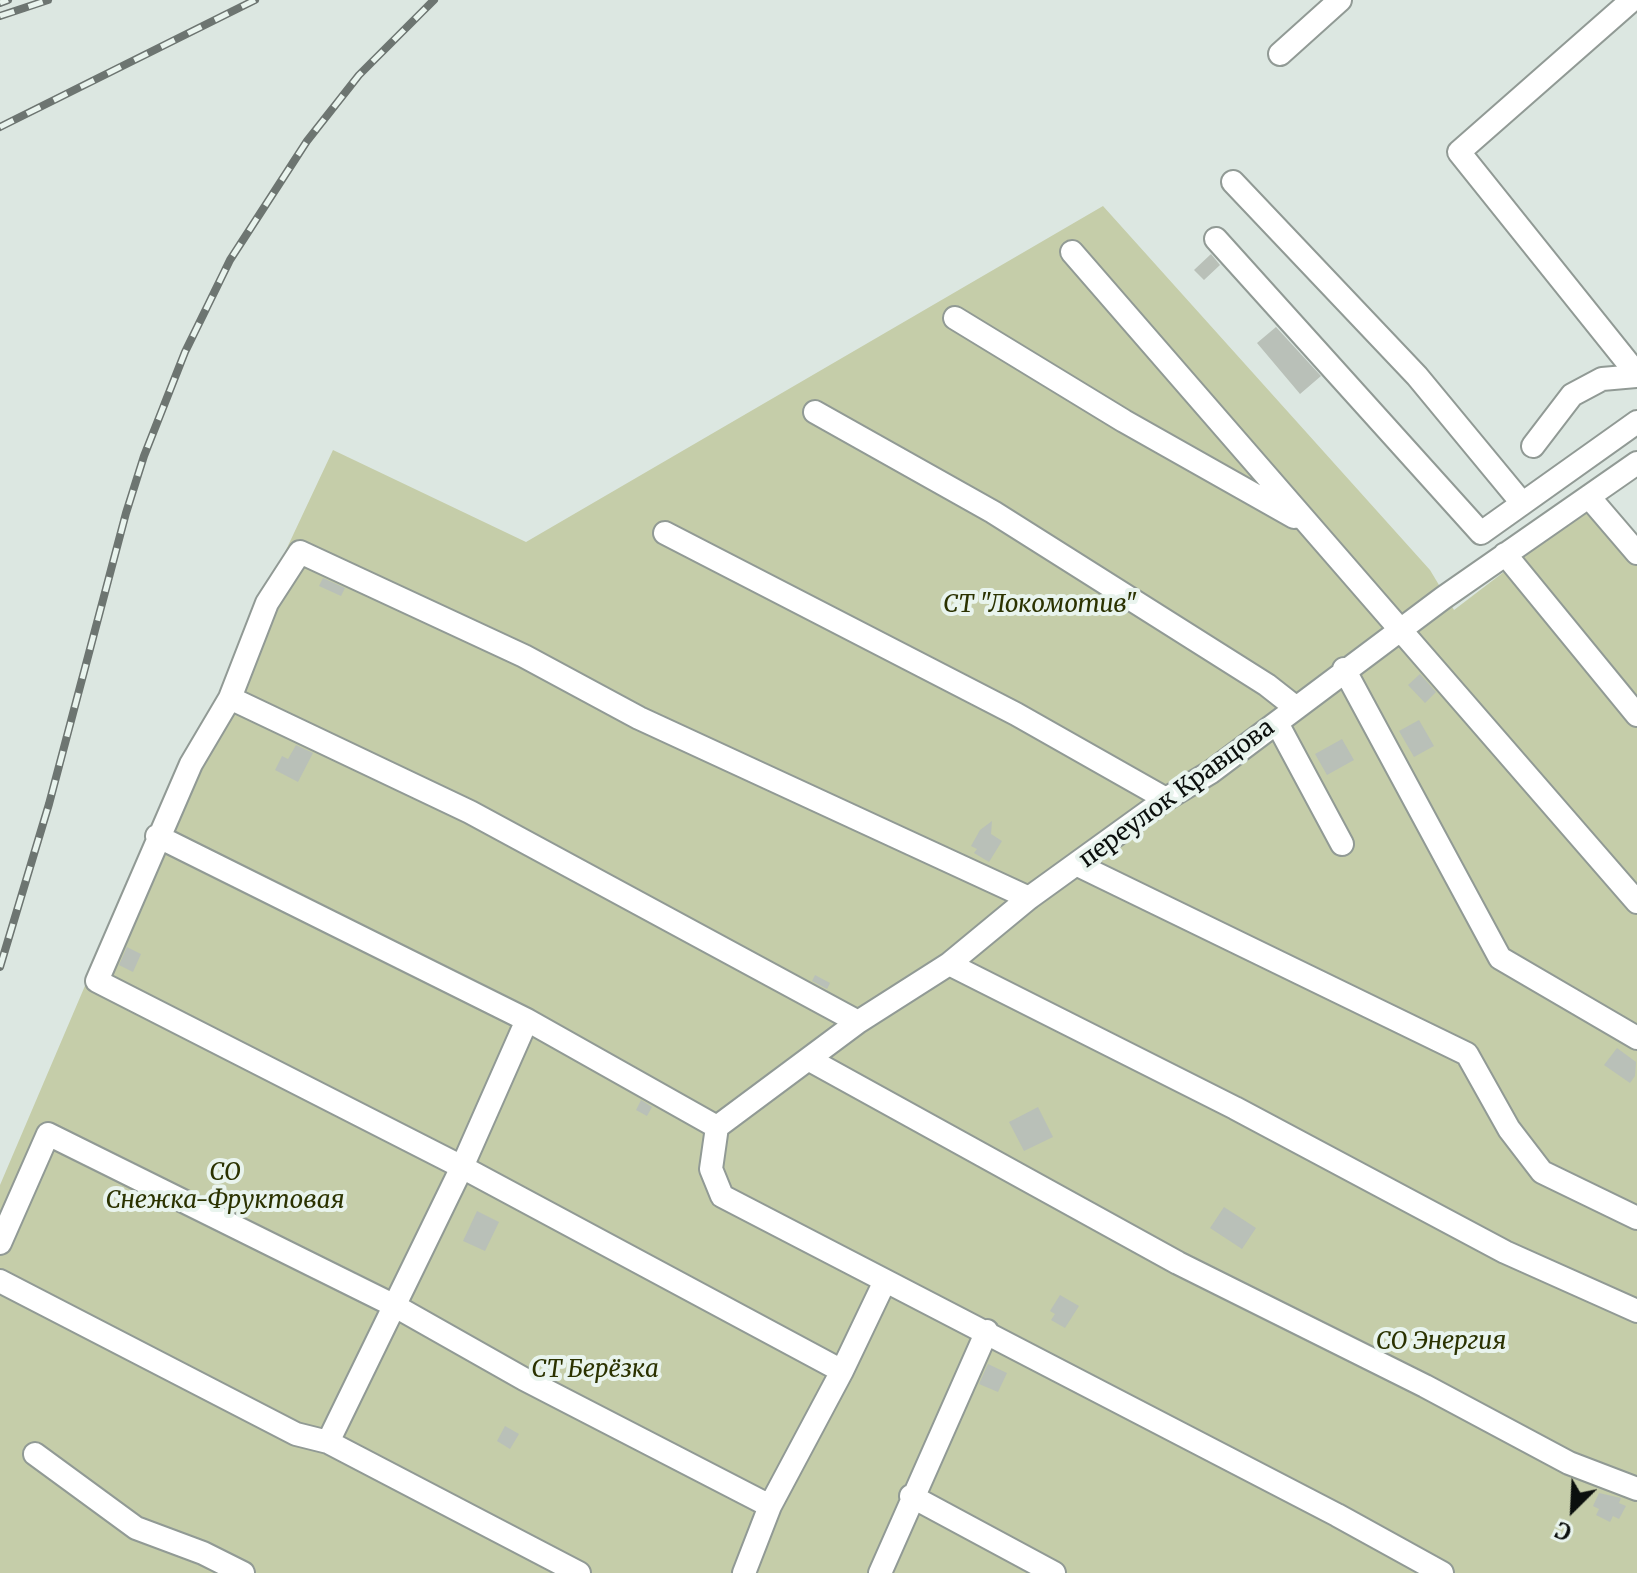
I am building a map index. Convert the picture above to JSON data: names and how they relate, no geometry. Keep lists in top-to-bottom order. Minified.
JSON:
{"streets":{"street":["переулок Кравцова"]},"parks":["СТ \"Локомотив\"","СО Снежка-Фруктовая","СО Энергия","СТ Берёзка"],"north":"bottom left"}
